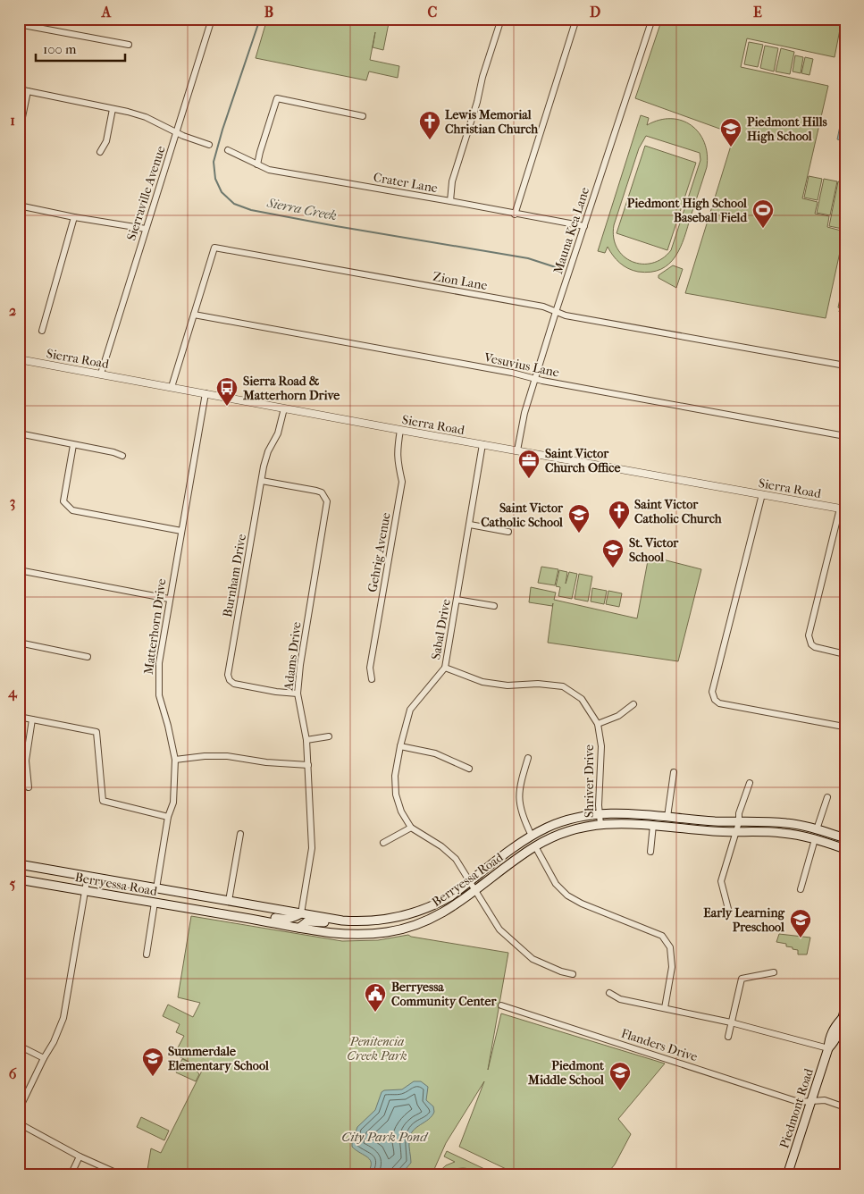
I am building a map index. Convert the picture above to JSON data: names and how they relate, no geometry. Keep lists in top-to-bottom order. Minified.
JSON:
{"streets":{"main road":["Berryessa Road","Piedmont Road"],"street":["Crater Lane","Sierraville Avenue","Mauna Kea Lane","Zion Lane","Sierra Road","Vesuvius Lane","Gehrig Avenue","Burnham Drive","Matterhorn Drive","Sabal Drive","Adams Drive","Shriver Drive","Flanders Drive"]},"crossings":[["Crater Lane","Mauna Kea Lane"],["Sierraville Avenue","Sierra Road"],["Mauna Kea Lane","Zion Lane"],["Mauna Kea Lane","Sierra Road"],["Mauna Kea Lane","Vesuvius Lane"],["Zion Lane","Sierra Road"],["Zion Lane","Vesuvius Lane"],["Sierra Road","Gehrig Avenue"],["Sierra Road","Burnham Drive"],["Sierra Road","Matterhorn Drive"],["Sierra Road","Sabal Drive"],["Burnham Drive","Adams Drive"],["Matterhorn Drive","Berryessa Road"],["Sabal Drive","Shriver Drive"],["Sabal Drive","Berryessa Road"],["Adams Drive","Berryessa Road"],["Shriver Drive","Berryessa Road"],["Flanders Drive","Piedmont Road"]],"water":["Sierra Creek","City Park Pond"],"parks":["Penitencia Creek Park"],"places":{"church":["Lewis Memorial Christian Church","Saint Victor Catholic Church"],"school or university":["Piedmont Hills High School","Saint Victor Catholic School","St. Victor School","Early Learning Preschool","Summerdale Elementary School","Piedmont Middle School"],"sports":["Piedmont High School Baseball Field"],"bus stop":["Sierra Road & Matterhorn Drive"],"office":["Saint Victor Church Office"],"public building":["Berryessa Community Center"]},"scale_bar":"100 m","grid":{"columns":["A","B","C","D","E"],"rows":["1","2","3","4","5","6"]}}
